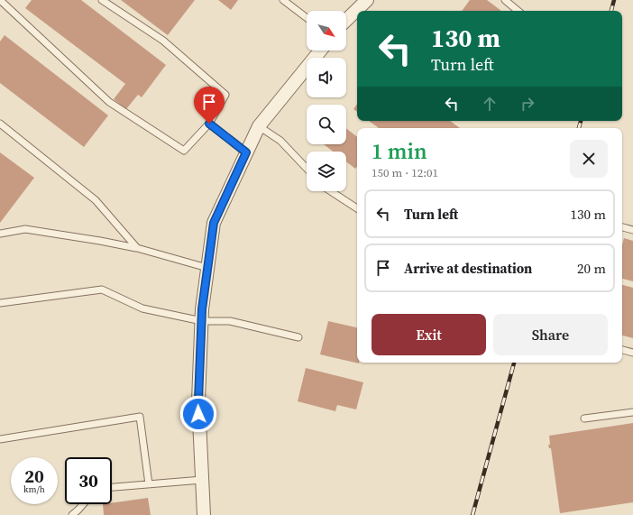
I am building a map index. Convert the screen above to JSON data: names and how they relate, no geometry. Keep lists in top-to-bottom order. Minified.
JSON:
{"north":"bottom right","page":{"turn":["130 m","Turn left"],"heading":["1 min","150 m · 12:01"],"list":[{"name":"Turn left","value":"130 m"},{"name":"Arrive at destination","value":"20 m"}],"buttons":["Exit","Share"],"speed":"20 km/h","limit":"30"}}
